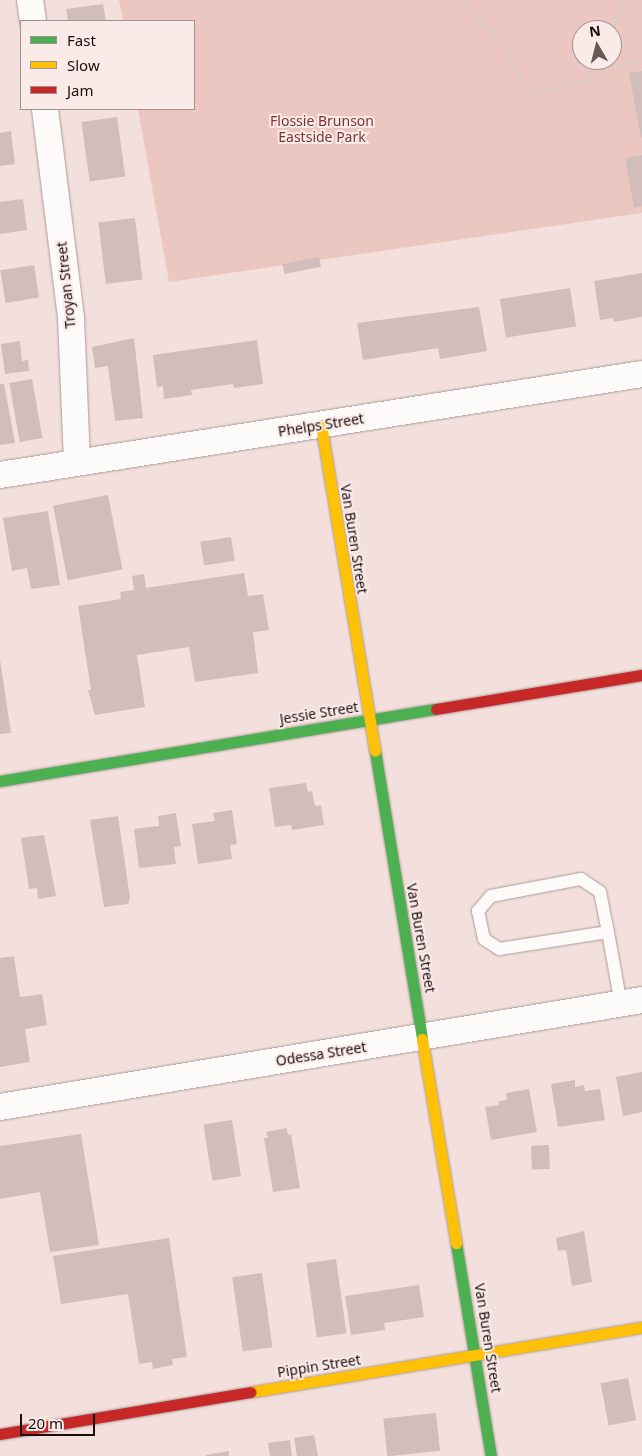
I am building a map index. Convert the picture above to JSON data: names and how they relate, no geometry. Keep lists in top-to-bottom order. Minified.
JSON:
{"streets":{"street":["Troyan Street","Phelps Street","Van Buren Street","Jessie Street","Odessa Street","Pippin Street"]},"crossings":[["Troyan Street","Phelps Street"],["Phelps Street","Van Buren Street"],["Van Buren Street","Jessie Street"],["Van Buren Street","Odessa Street"],["Van Buren Street","Pippin Street"]],"parks":["Flossie Brunson Eastside Park"],"legend":["Fast","Slow","Jam"],"scale_bar":"20 m","north":"top"}
